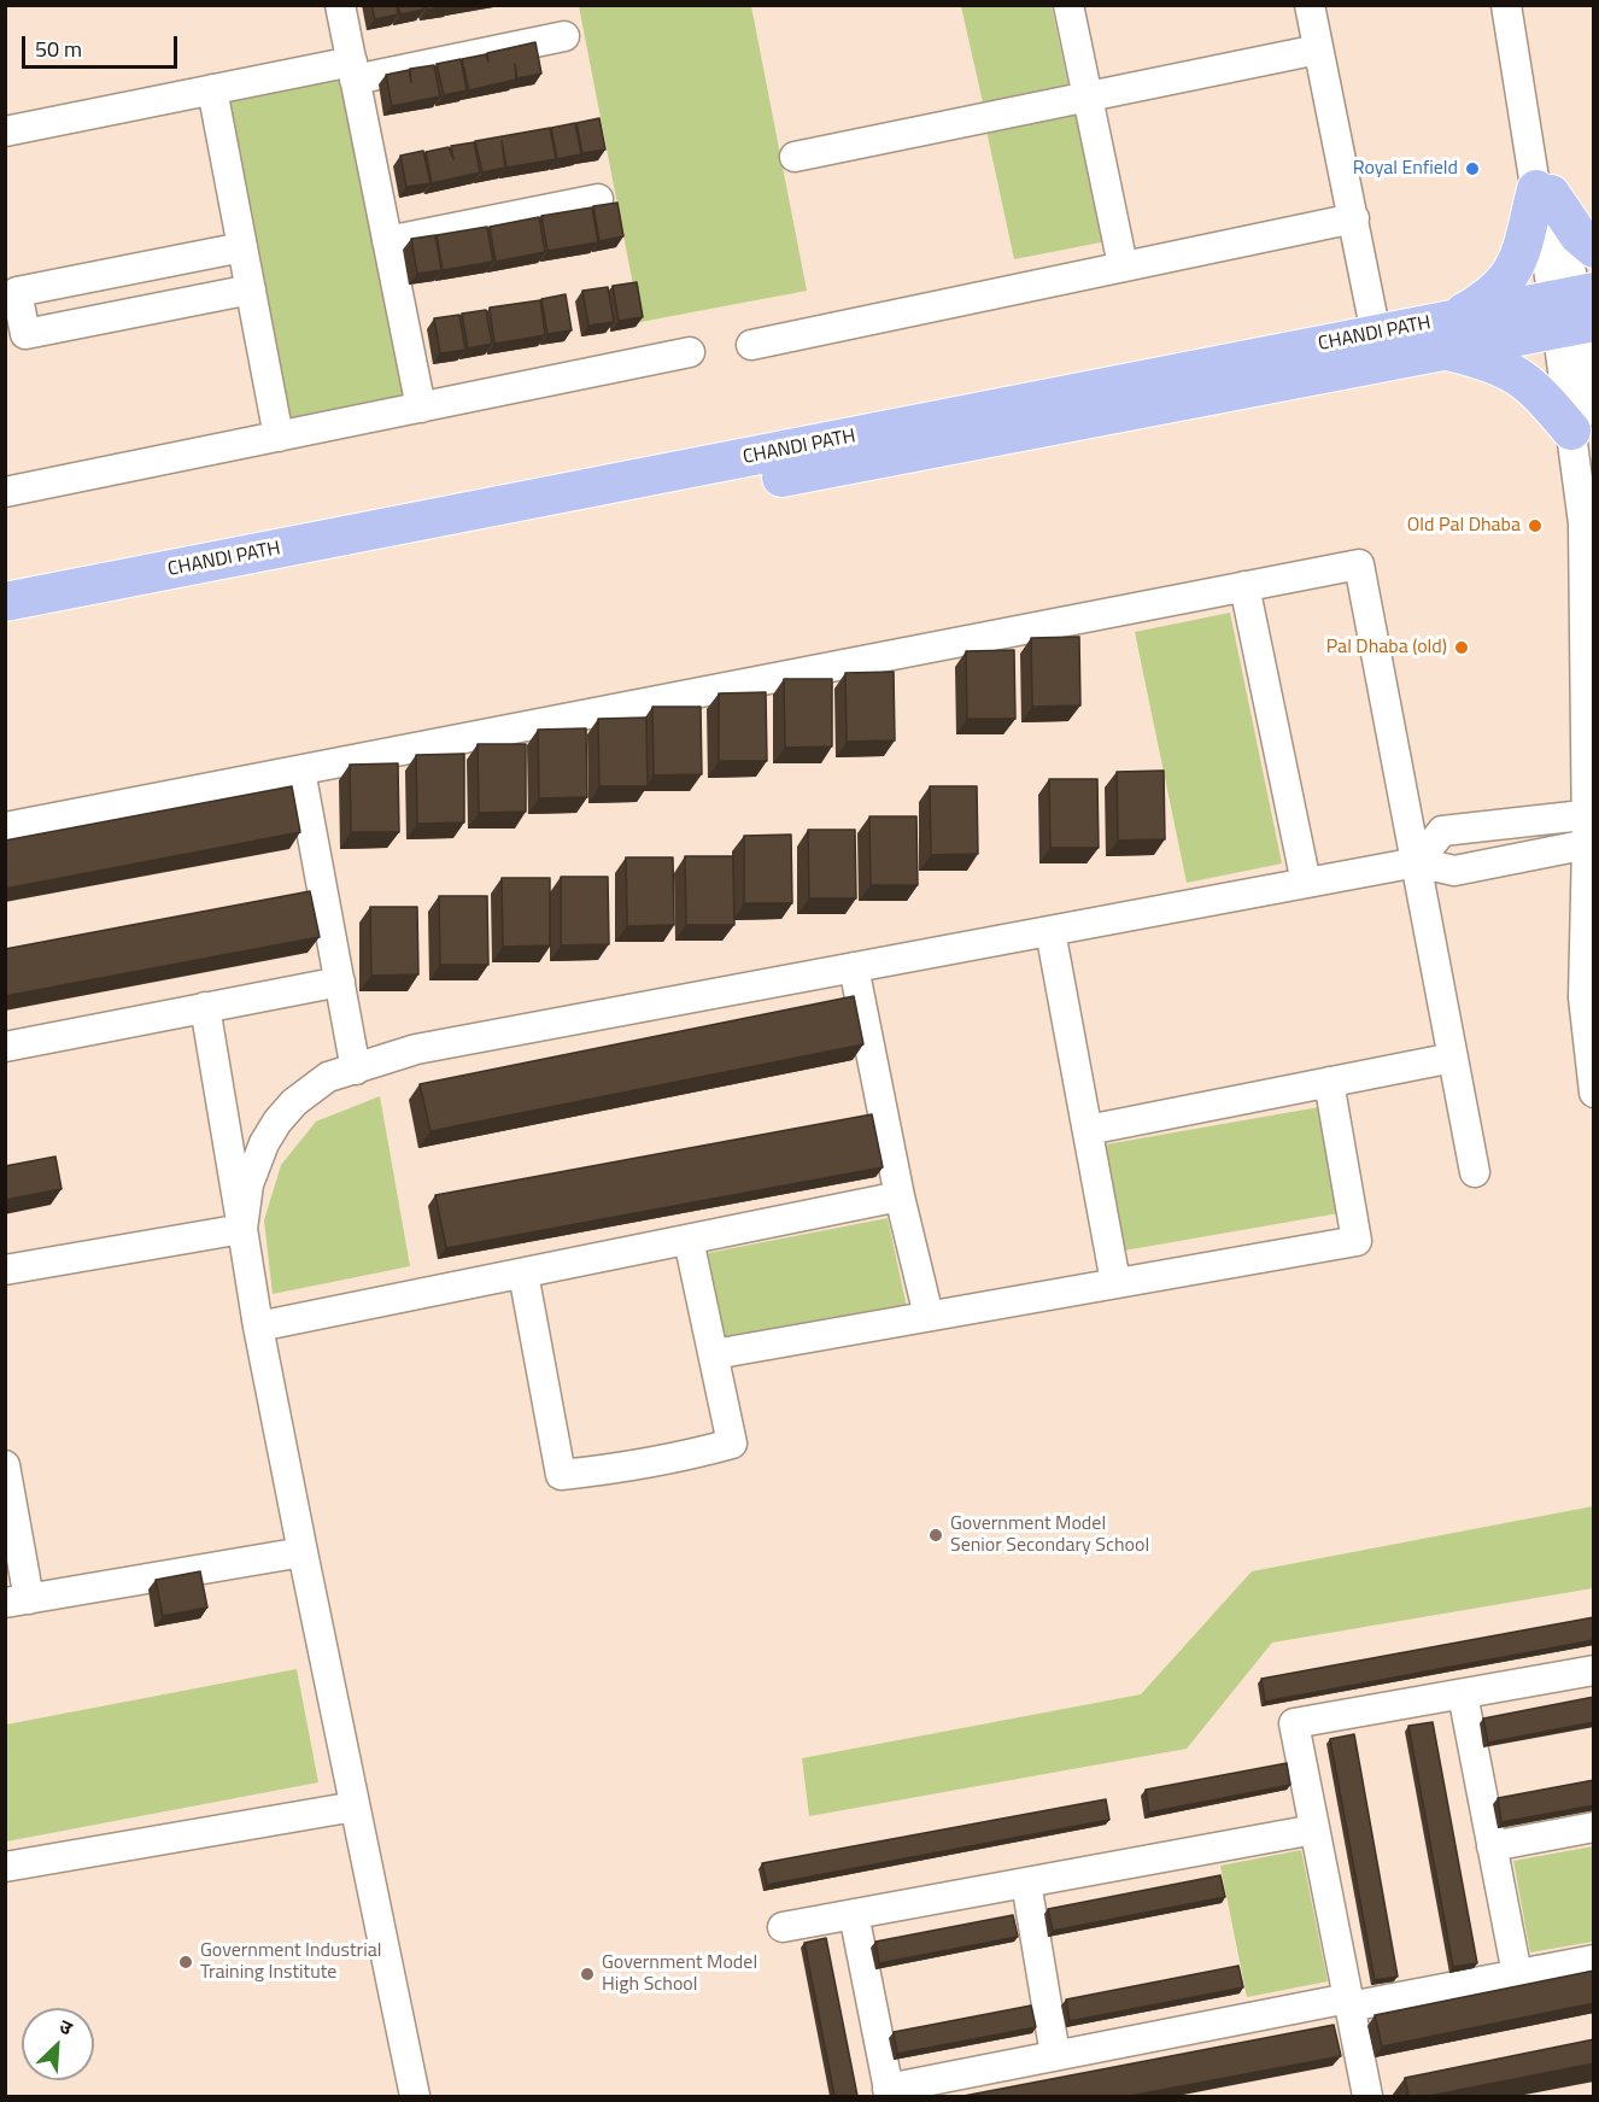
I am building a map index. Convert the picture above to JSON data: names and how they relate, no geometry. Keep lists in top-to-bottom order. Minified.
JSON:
{"streets":{"main road":["CHANDI PATH"]},"places":["Royal Enfield","Old Pal Dhaba","Pal Dhaba (old)","Government Model Senior Secondary School","Government Industrial Training Institute","Government Model High School"],"scale_bar":"50 m","north":"top right"}
